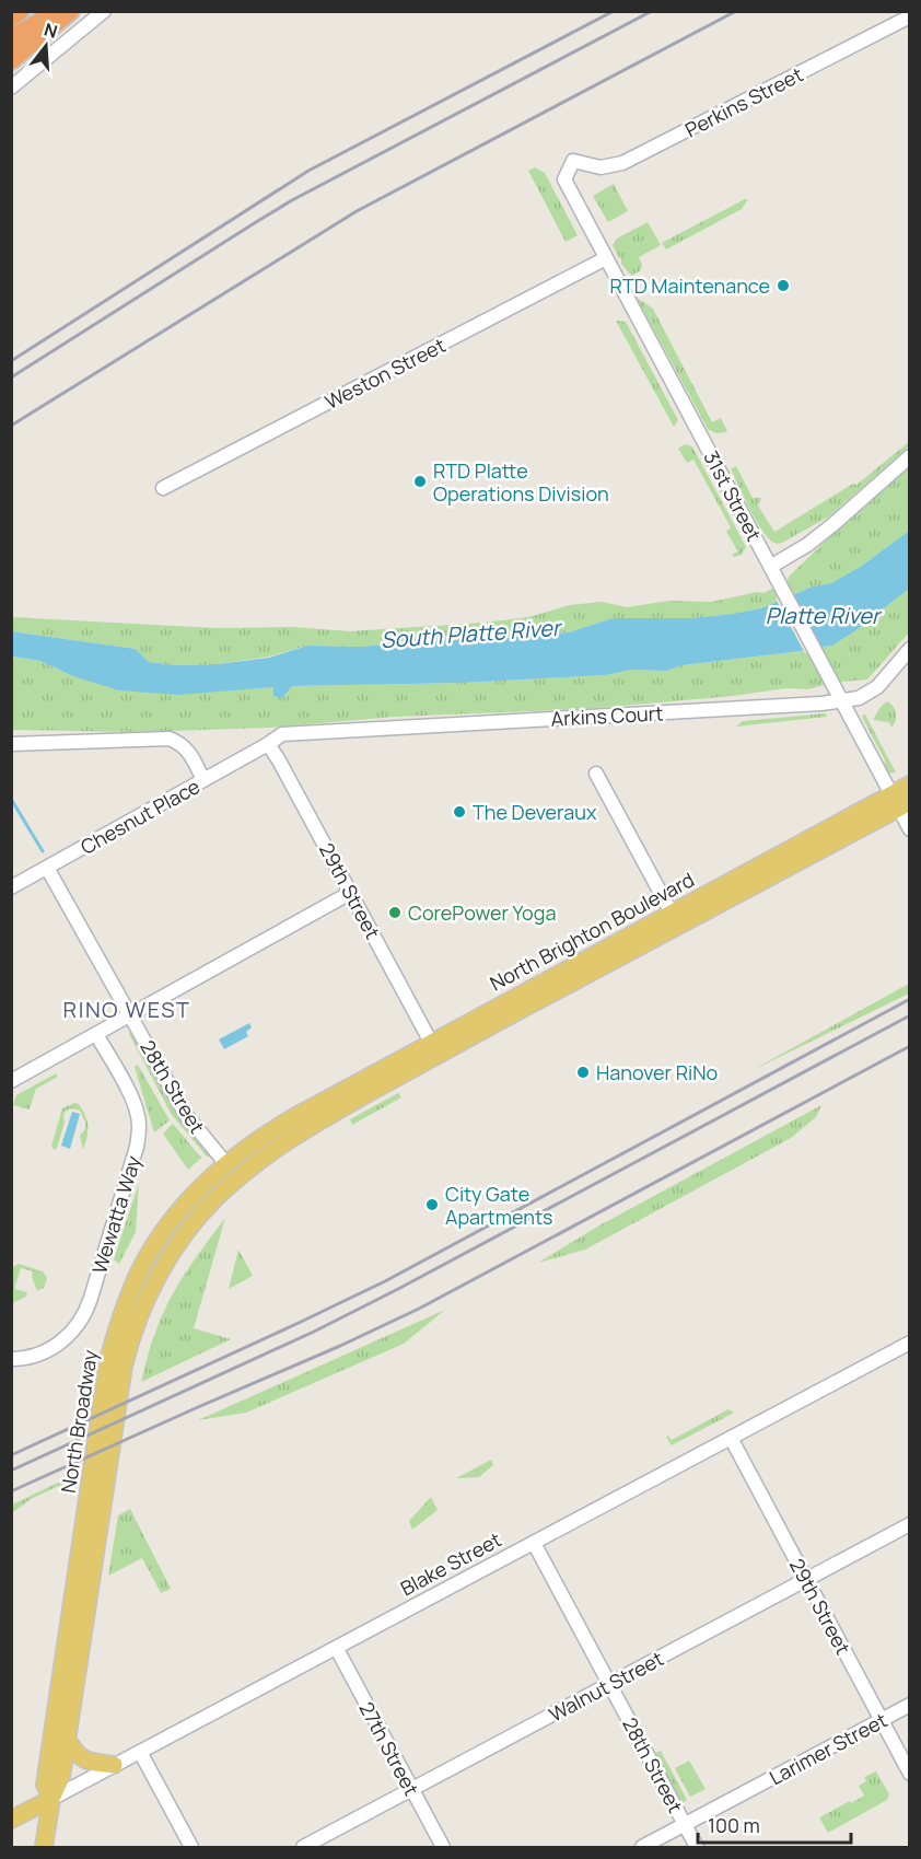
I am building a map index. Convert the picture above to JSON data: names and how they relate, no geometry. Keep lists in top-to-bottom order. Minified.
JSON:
{"streets":{"main road":["North Brighton Boulevard","North Broadway","Blake Street"],"street":["Perkins Street","Weston Street","31st Street","Arkins Court","Chesnut Place","29th Street","28th Street","Wewatta Way","Walnut Street","27th Street","Larimer Street"]},"crossings":[["Perkins Street","31st Street"],["Weston Street","31st Street"],["31st Street","Arkins Court"],["31st Street","North Brighton Boulevard"],["Arkins Court","Chesnut Place"],["Arkins Court","29th Street"],["Chesnut Place","29th Street"],["Chesnut Place","28th Street"],["29th Street","North Brighton Boulevard"],["29th Street","Blake Street"],["29th Street","Walnut Street"],["29th Street","Larimer Street"],["North Brighton Boulevard","North Broadway"],["28th Street","North Broadway"],["28th Street","Blake Street"],["28th Street","Walnut Street"],["28th Street","Larimer Street"],["North Broadway","Blake Street"],["Blake Street","27th Street"],["Walnut Street","27th Street"]],"districts":["RINO WEST"],"water":["Platte River","South Platte River"],"places":["RTD Maintenance","RTD Platte Operations Division","The Deveraux","CorePower Yoga","Hanover RiNo","City Gate Apartments"],"scale_bar":"100 m","north":"top"}
